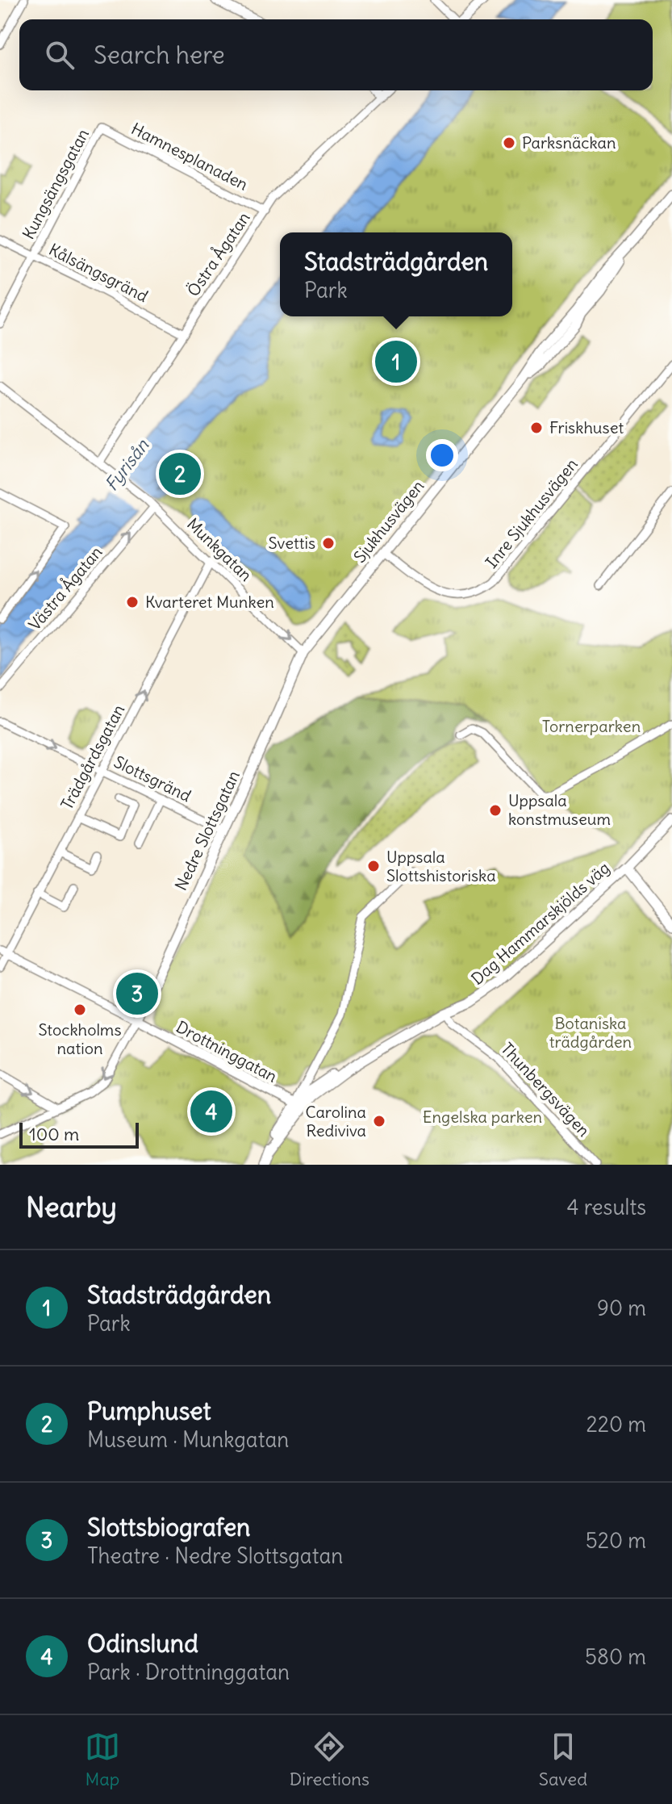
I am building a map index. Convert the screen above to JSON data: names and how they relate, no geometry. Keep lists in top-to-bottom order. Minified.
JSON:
{"streets":{"street":["Hamnesplanaden","Kungsängsgatan","Östra Ågatan","Kålsängsgränd","Inre Sjukhusvägen","Sjukhusvägen","Munkgatan","Västra Ågatan","Trädgårdsgatan","Slottsgränd","Nedre Slottsgatan","Dag Hammarskjölds väg","Drottninggatan","Thunbergsvägen"]},"crossings":[["Hamnesplanaden","Kungsängsgatan"],["Hamnesplanaden","Östra Ågatan"],["Kungsängsgatan","Kålsängsgränd"],["Östra Ågatan","Kålsängsgränd"],["Östra Ågatan","Munkgatan"],["Inre Sjukhusvägen","Sjukhusvägen"],["Sjukhusvägen","Munkgatan"],["Sjukhusvägen","Nedre Slottsgatan"],["Munkgatan","Västra Ågatan"],["Munkgatan","Trädgårdsgatan"],["Munkgatan","Nedre Slottsgatan"],["Trädgårdsgatan","Slottsgränd"],["Trädgårdsgatan","Drottninggatan"],["Slottsgränd","Nedre Slottsgatan"],["Nedre Slottsgatan","Drottninggatan"],["Dag Hammarskjölds väg","Drottninggatan"],["Dag Hammarskjölds väg","Thunbergsvägen"]],"one_way":["Västra Ågatan","Trädgårdsgatan","Slottsgränd"],"water":["Fyrisån"],"parks":["Tornerparken","Botaniska trädgården","Engelska parken"],"places":["Parksnäckan","Friskhuset","Svettis","Kvarteret Munken","Uppsala konstmuseum","Uppsala Slottshistoriska","Stockholms nation","Carolina Rediviva"],"scale_bar":"100 m","page":{"search":"Search here","popup":["Stadsträdgården","Park"],"pins":["1","2","3","4"],"scale":"100 m","heading":["Nearby","4 results"],"list":[{"mark":"1","name":"Stadsträdgården","note":"Park","value":"90 m"},{"mark":"2","name":"Pumphuset","note":"Museum · Munkgatan","value":"220 m"},{"mark":"3","name":"Slottsbiografen","note":"Theatre · Nedre Slottsgatan","value":"520 m"},{"mark":"4","name":"Odinslund","note":"Park · Drottninggatan","value":"580 m"}],"nav":["Map","Directions","Saved"]}}
